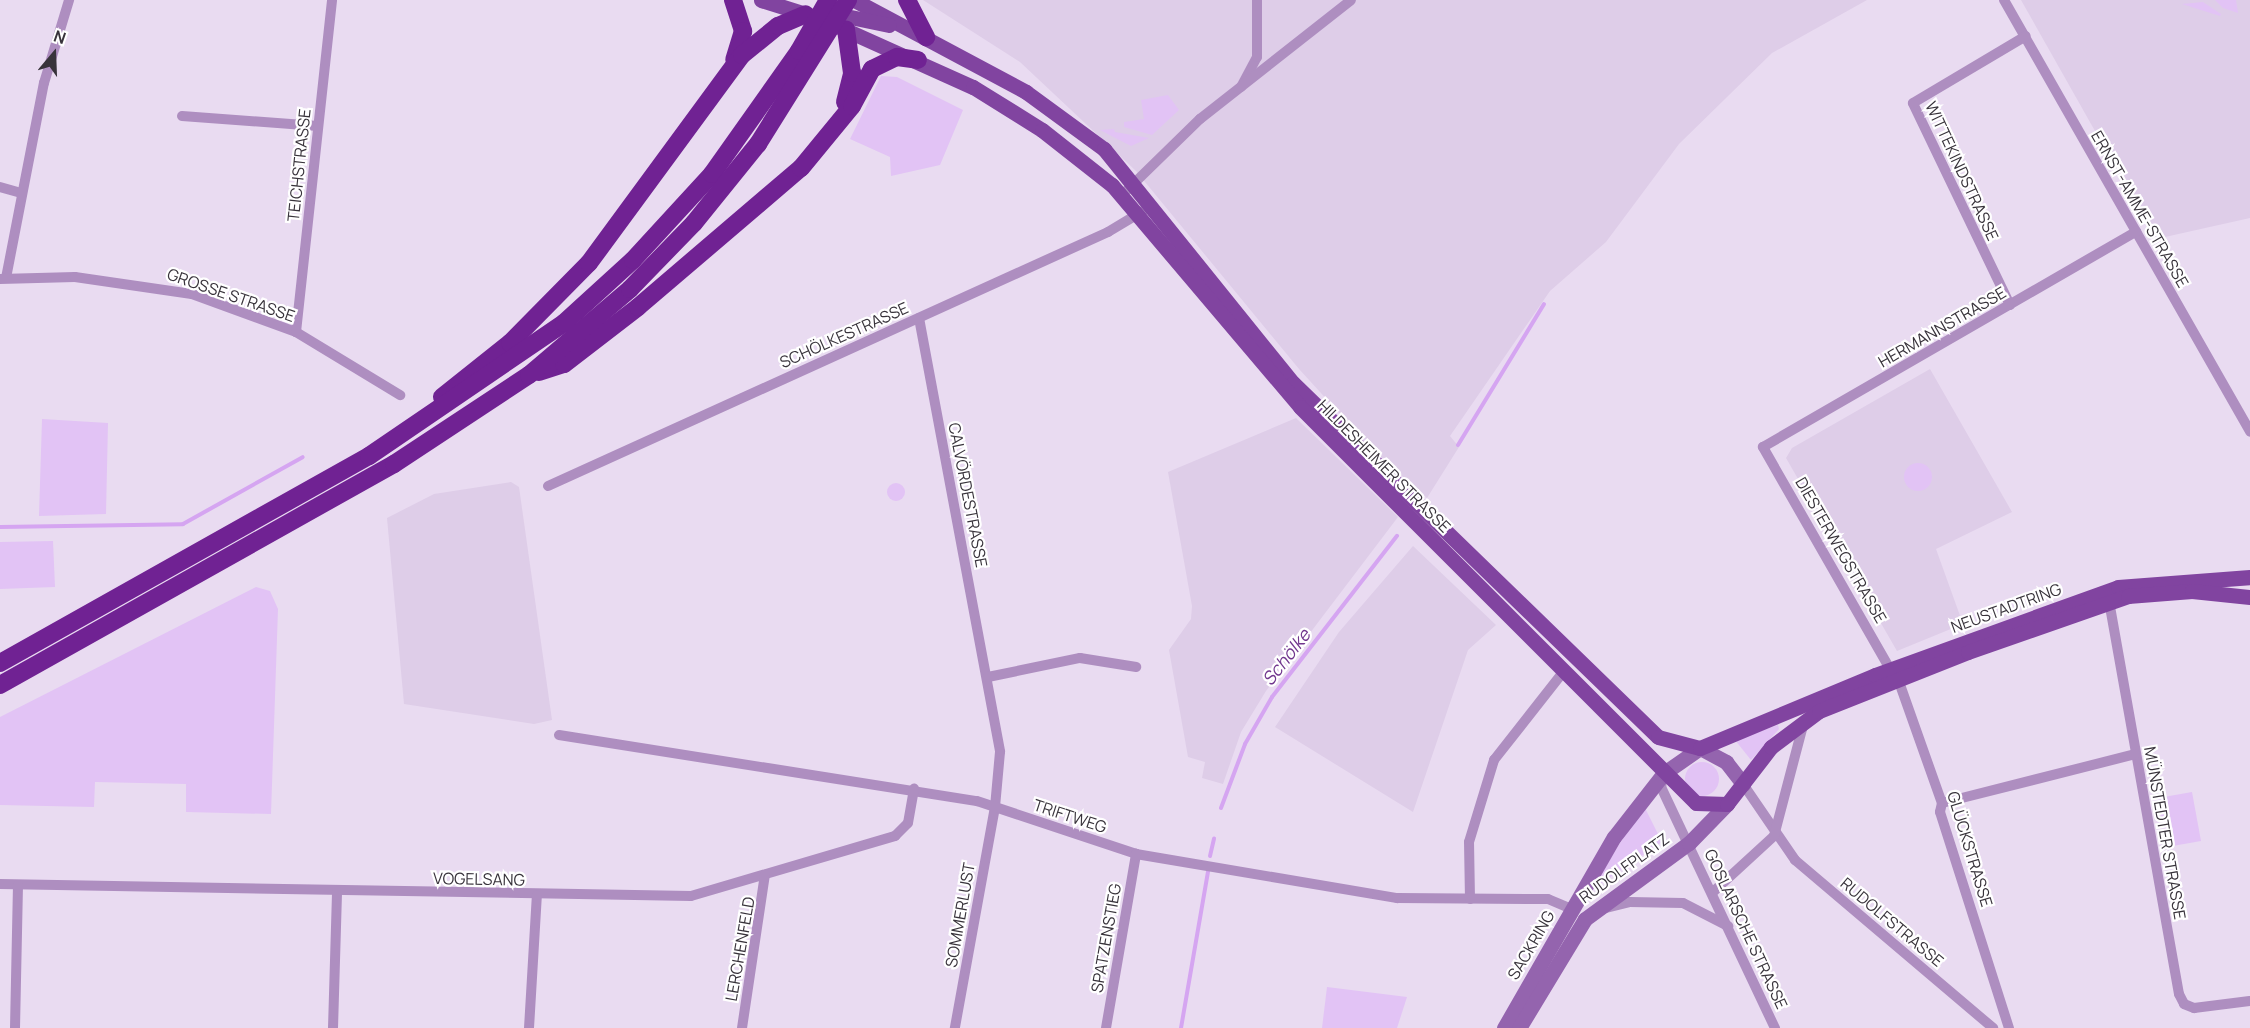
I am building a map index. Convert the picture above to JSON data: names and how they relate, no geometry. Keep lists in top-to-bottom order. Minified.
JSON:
{"streets":{"main road":["HILDESHEIMER STRASSE","NEUSTADTRING","RUDOLFPLATZ","SACKRING"],"street":["TEICHSTRASSE","WITTEKINDSTRASSE","ERNST-AMME-STRASSE","GROSSE STRASSE","HERMANNSTRASSE","SCHÖLKESTRASSE","CALVÖRDESTRASSE","DIESTERWEGSTRASSE","TRIFTWEG","MÜNSTEDTER STRASSE","GLÜCKSTRASSE","VOGELSANG","SOMMERLUST","RUDOLFSTRASSE","GOSLARSCHE STRASSE","SPATZENSTIEG","LERCHENFELD"]},"crossings":[["TEICHSTRASSE","GROSSE STRASSE"],["WITTEKINDSTRASSE","ERNST-AMME-STRASSE"],["WITTEKINDSTRASSE","HERMANNSTRASSE"],["ERNST-AMME-STRASSE","HERMANNSTRASSE"],["HERMANNSTRASSE","DIESTERWEGSTRASSE"],["SCHÖLKESTRASSE","HILDESHEIMER STRASSE"],["SCHÖLKESTRASSE","CALVÖRDESTRASSE"],["HILDESHEIMER STRASSE","RUDOLFPLATZ"],["CALVÖRDESTRASSE","TRIFTWEG"],["CALVÖRDESTRASSE","SOMMERLUST"],["DIESTERWEGSTRASSE","NEUSTADTRING"],["DIESTERWEGSTRASSE","GLÜCKSTRASSE"],["NEUSTADTRING","MÜNSTEDTER STRASSE"],["NEUSTADTRING","GLÜCKSTRASSE"],["NEUSTADTRING","RUDOLFPLATZ"],["TRIFTWEG","VOGELSANG"],["TRIFTWEG","SOMMERLUST"],["TRIFTWEG","SPATZENSTIEG"],["TRIFTWEG","SACKRING"],["RUDOLFPLATZ","GOSLARSCHE STRASSE"],["RUDOLFPLATZ","SACKRING"],["VOGELSANG","LERCHENFELD"]],"water":["Schölke"],"north":"top"}
